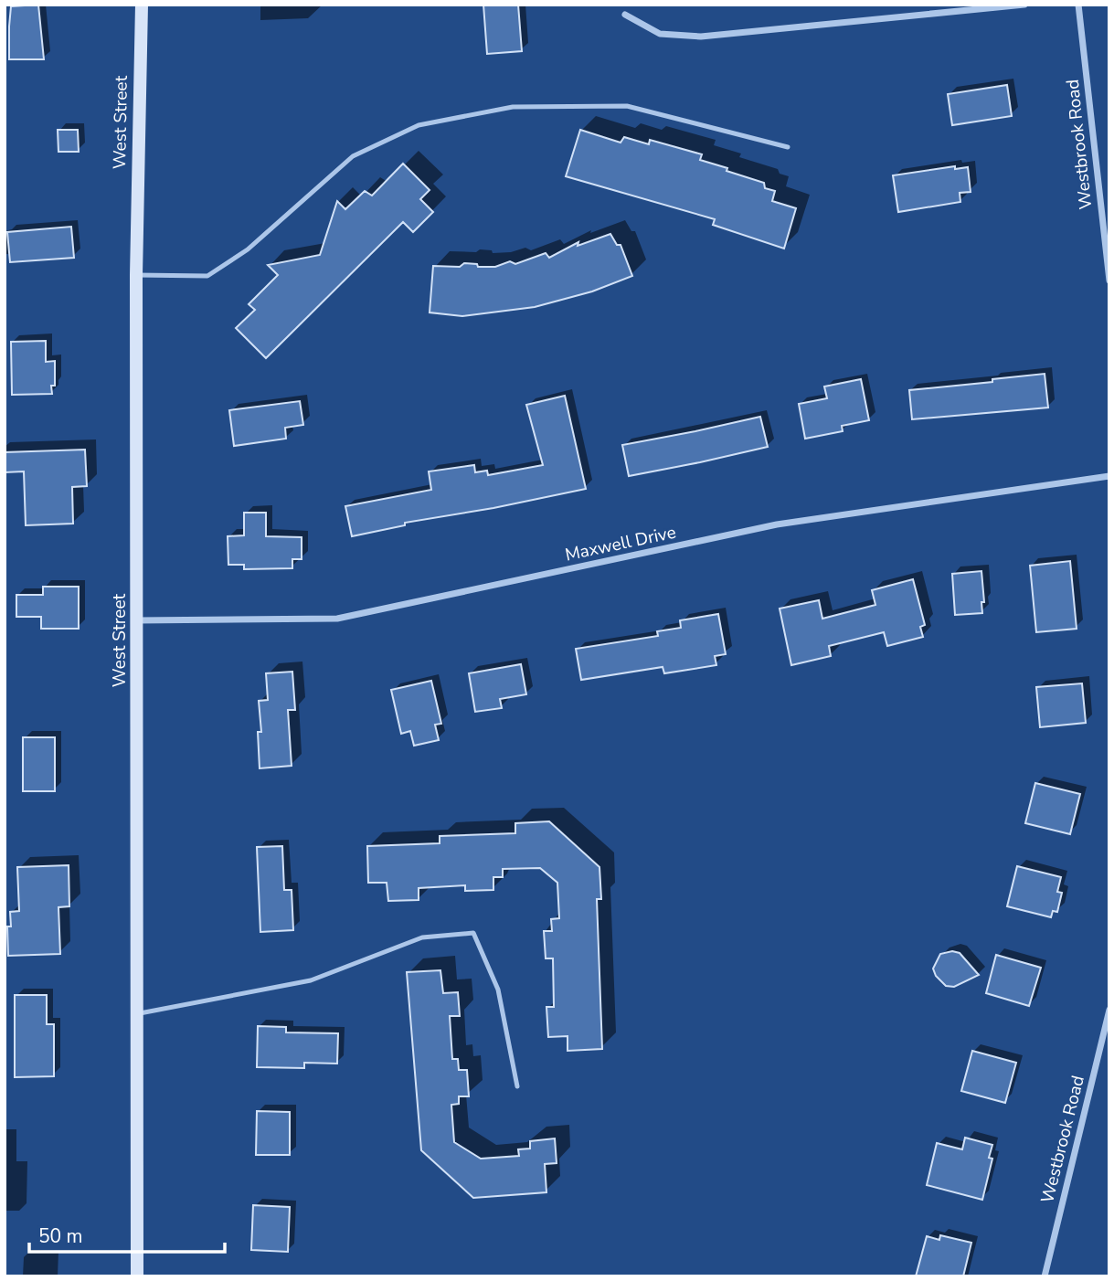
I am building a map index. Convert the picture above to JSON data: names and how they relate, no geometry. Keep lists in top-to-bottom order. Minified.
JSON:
{"streets":{"main road":["West Street"],"street":["Westbrook Road","Maxwell Drive"]},"crossings":[["West Street","Maxwell Drive"]],"scale_bar":"50 m"}
